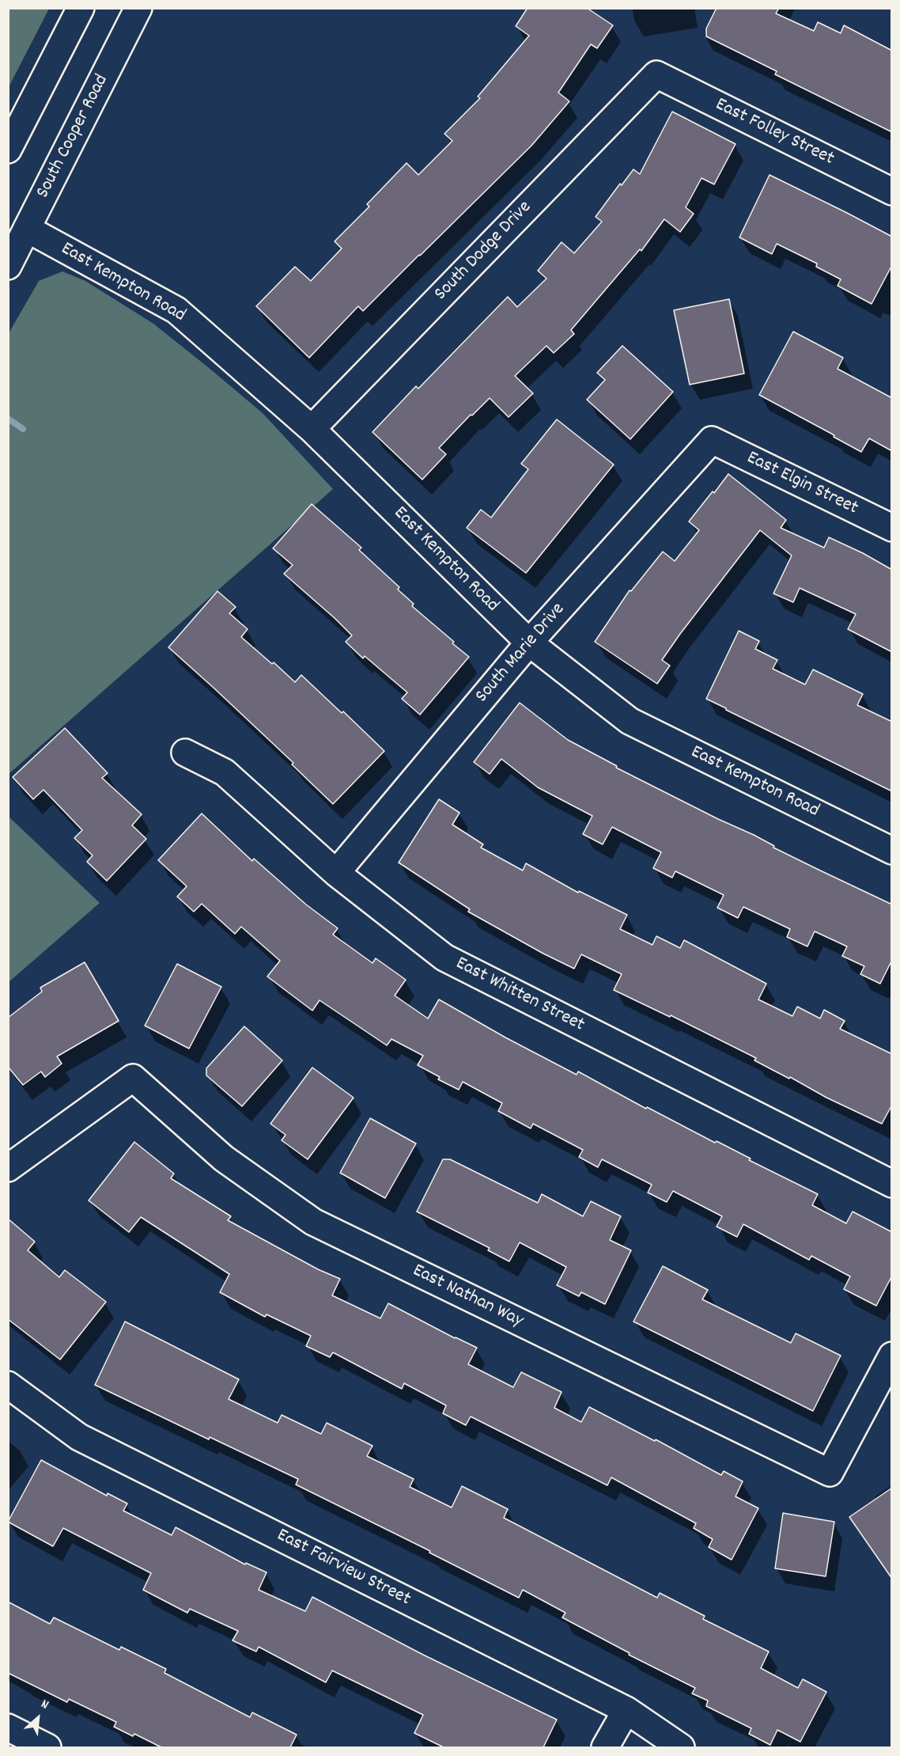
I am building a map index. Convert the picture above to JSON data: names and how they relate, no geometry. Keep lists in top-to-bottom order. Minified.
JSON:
{"streets":{"street":["East Folley Street","South Cooper Road","South Dodge Drive","East Kempton Road","East Elgin Street","South Marie Drive","East Whitten Street","East Nathan Way","East Fairview Street"]},"crossings":[["East Folley Street","South Dodge Drive"],["South Cooper Road","East Kempton Road"],["South Dodge Drive","East Kempton Road"],["East Kempton Road","South Marie Drive"],["East Elgin Street","South Marie Drive"],["South Marie Drive","East Whitten Street"]],"north":"top right"}
